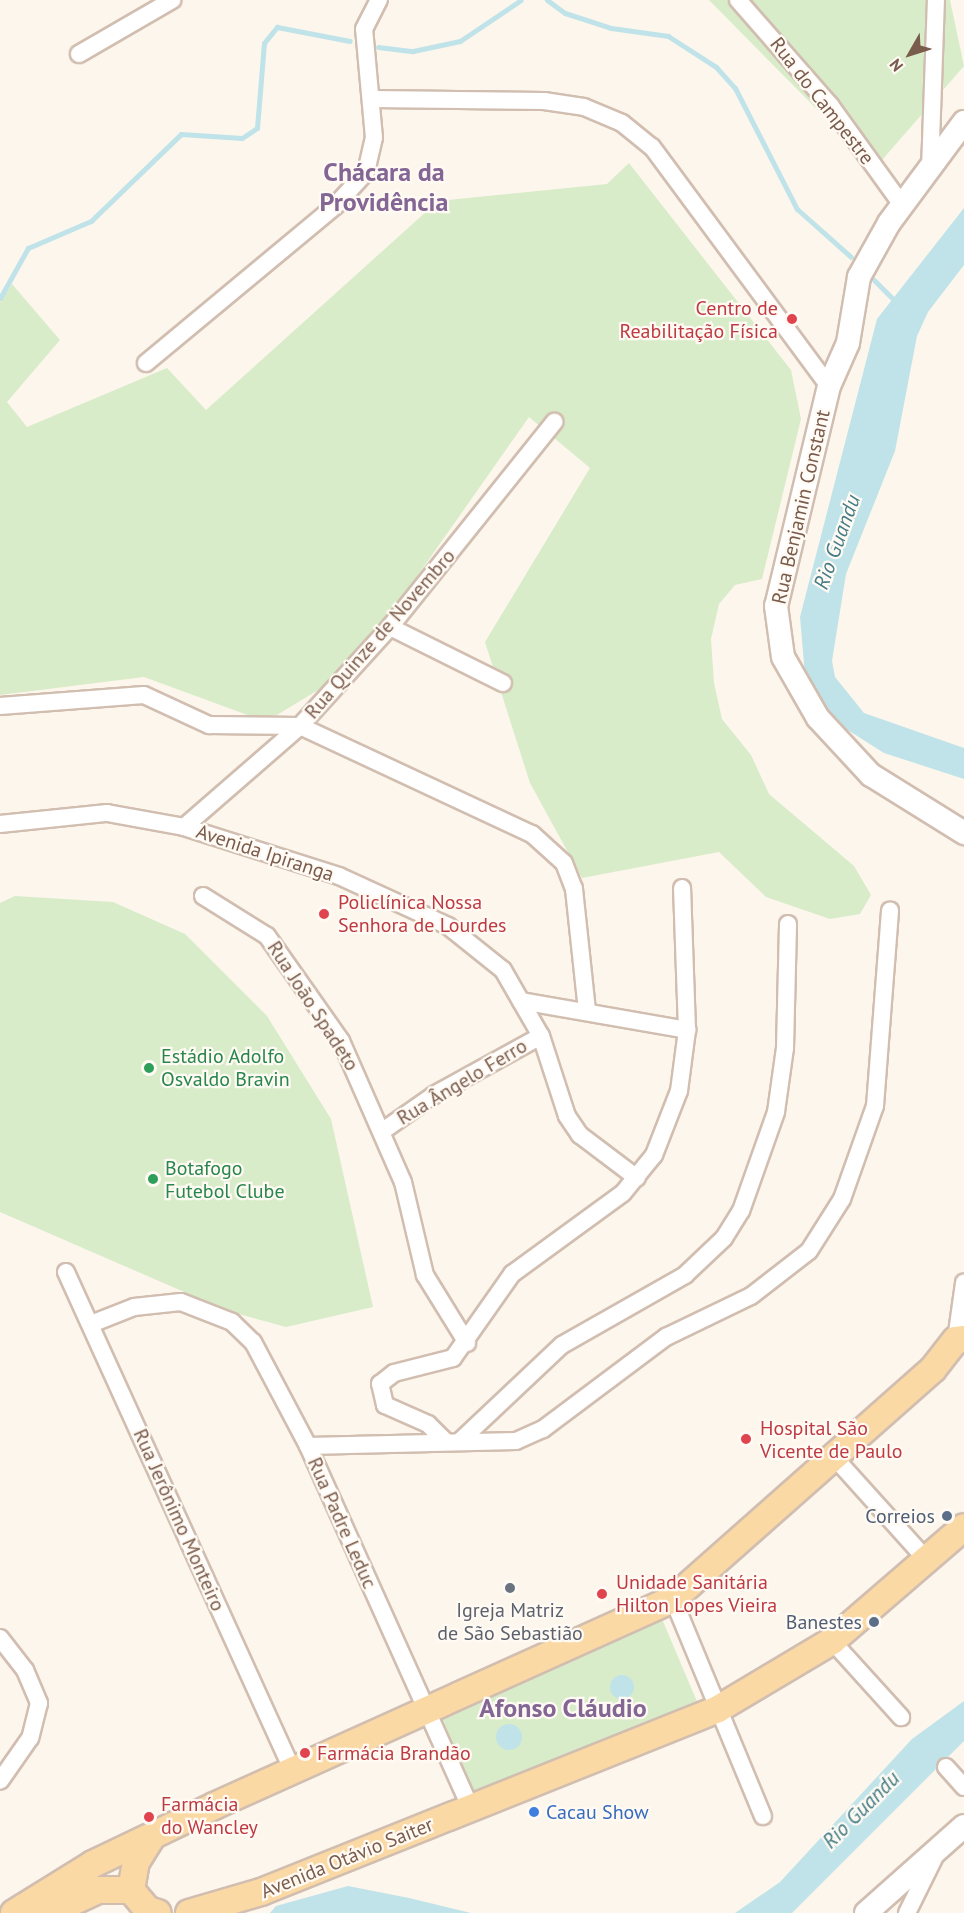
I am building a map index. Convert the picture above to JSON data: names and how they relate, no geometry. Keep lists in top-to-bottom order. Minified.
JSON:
{"streets":{"main road":["Avenida Otávio Saiter"],"street":["Rua do Campestre","Rua Benjamin Constant","Rua Quinze de Novembro","Avenida Ipiranga","Rua João Spadeto","Rua Ângelo Ferro","Rua Jerônimo Monteiro","Rua Padre Leduc"]},"crossings":[["Rua do Campestre","Rua Benjamin Constant"],["Rua Quinze de Novembro","Avenida Ipiranga"],["Avenida Ipiranga","Rua Ângelo Ferro"],["Rua João Spadeto","Rua Ângelo Ferro"],["Rua Jerônimo Monteiro","Rua Padre Leduc"],["Rua Padre Leduc","Avenida Otávio Saiter"]],"districts":["Chácara da Providência","Afonso Cláudio"],"water":["Rio Guandu"],"places":["Centro de Reabilitação Física","Policlínica Nossa Senhora de Lourdes","Estádio Adolfo Osvaldo Bravin","Botafogo Futebol Clube","Hospital São Vicente de Paulo","Correios","Igreja Matriz de São Sebastião","Unidade Sanitária Hilton Lopes Vieira","Banestes","Farmácia Brandão","Cacau Show","Farmácia do Wancley"],"north":"bottom left"}
